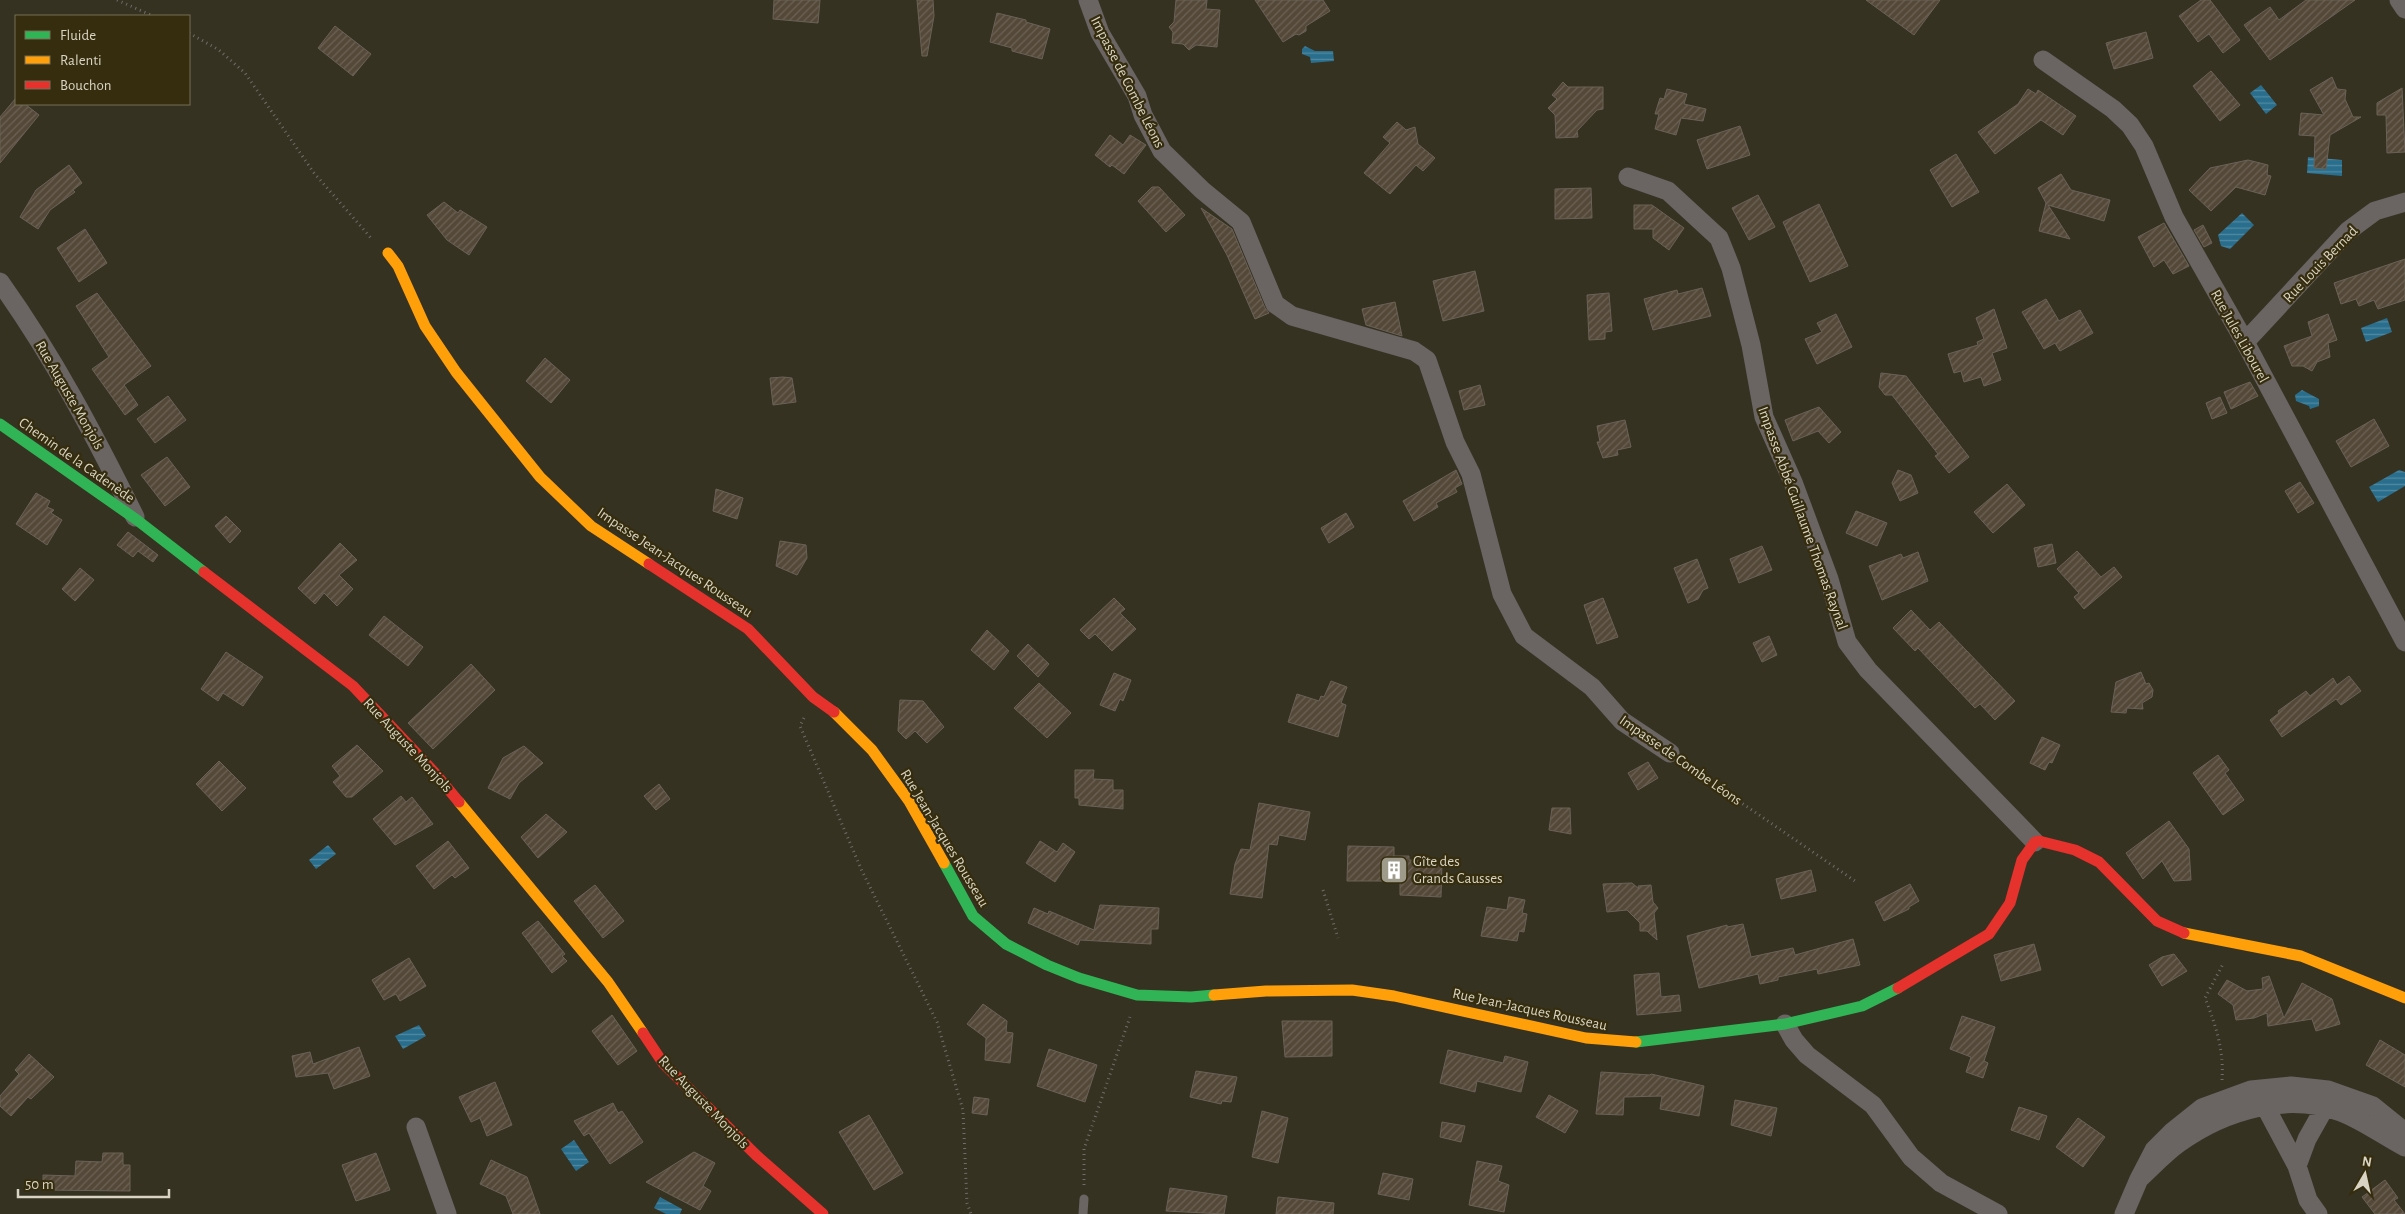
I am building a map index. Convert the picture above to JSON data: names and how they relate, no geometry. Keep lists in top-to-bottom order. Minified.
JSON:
{"streets":{"street":["Impasse de Combe Léons","Rue Louis Bernad","Rue Jules Libourel","Rue Auguste Monjols","Chemin de la Cadenède","Impasse Abbé Guillaume Thomas Raynal","Impasse Jean-Jacques Rousseau","Rue Jean-Jacques Rousseau"]},"crossings":[["Rue Louis Bernad","Rue Jules Libourel"],["Rue Auguste Monjols","Chemin de la Cadenède"],["Impasse Abbé Guillaume Thomas Raynal","Rue Jean-Jacques Rousseau"],["Impasse Jean-Jacques Rousseau","Rue Jean-Jacques Rousseau"]],"places":{"building":["Gîte des Grands Causses"]},"legend":["Fluide","Ralenti","Bouchon"],"scale_bar":"50 m","north":"top"}
